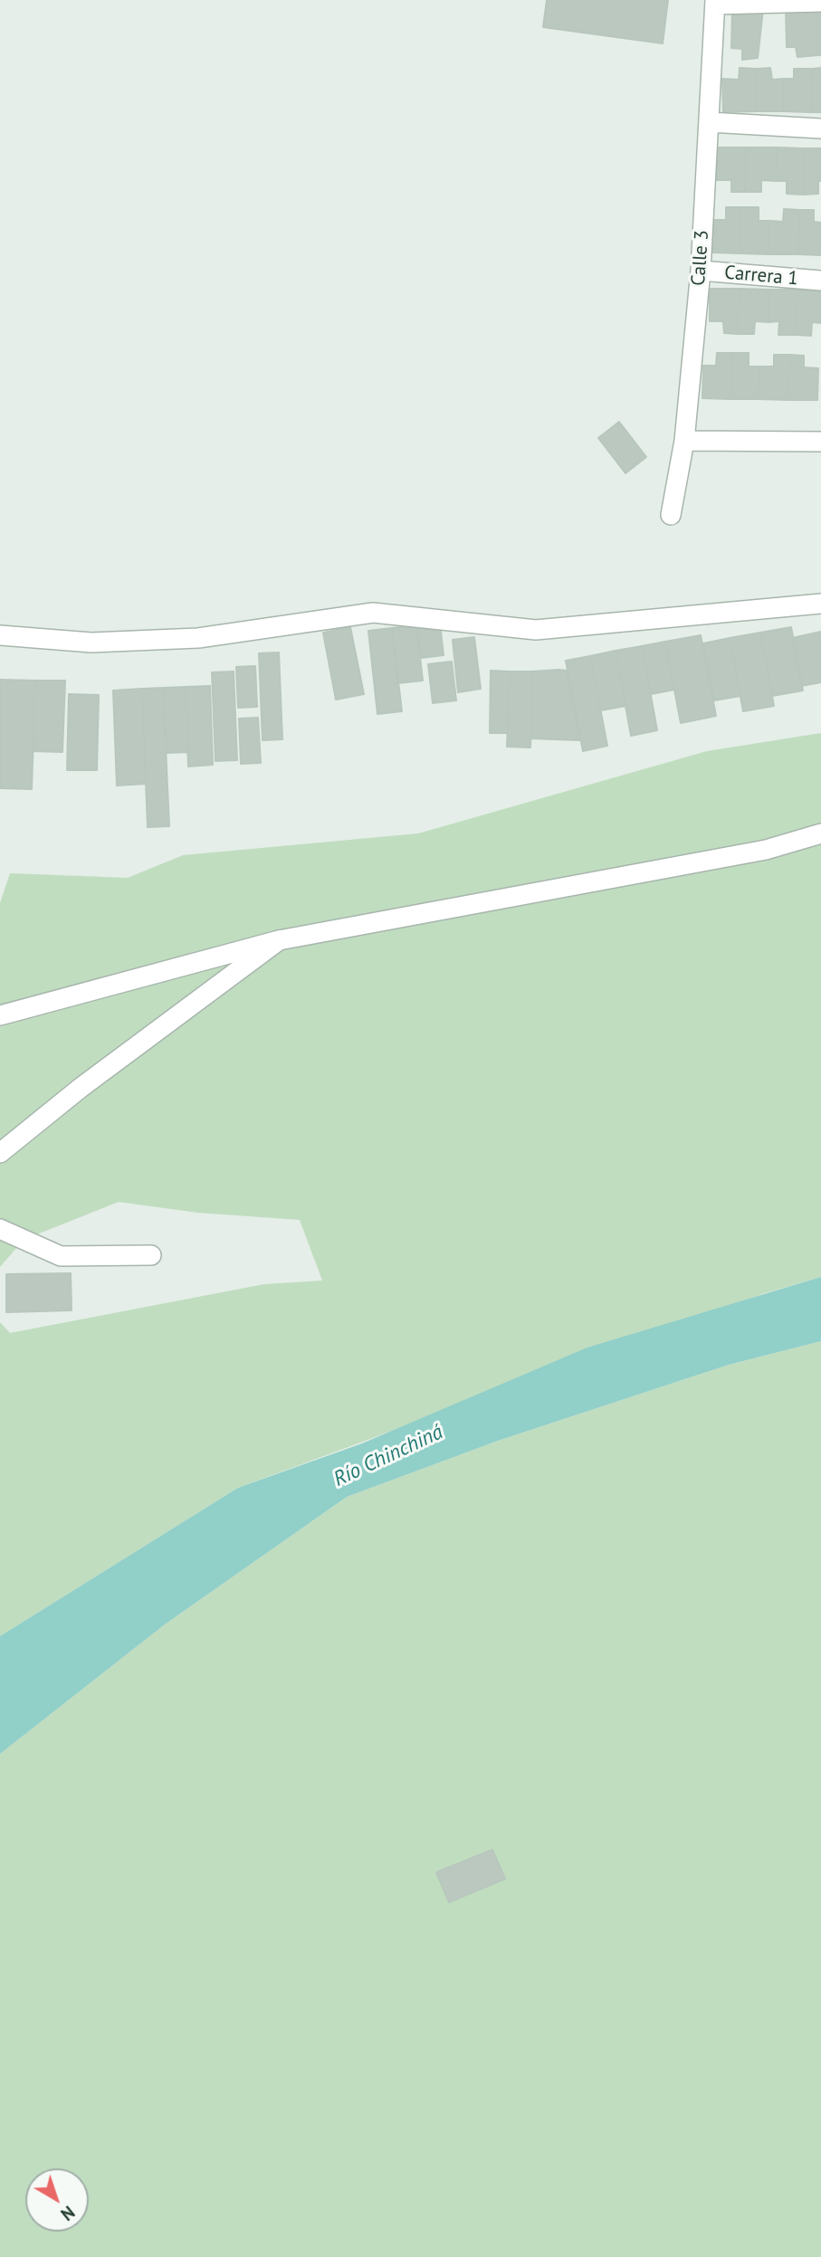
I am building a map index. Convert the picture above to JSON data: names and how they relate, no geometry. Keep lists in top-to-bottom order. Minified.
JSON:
{"streets":{"street":["Calle 3","Carrera 1"]},"crossings":[["Calle 3","Carrera 1"]],"water":["Río Chinchiná"],"north":"bottom right"}
